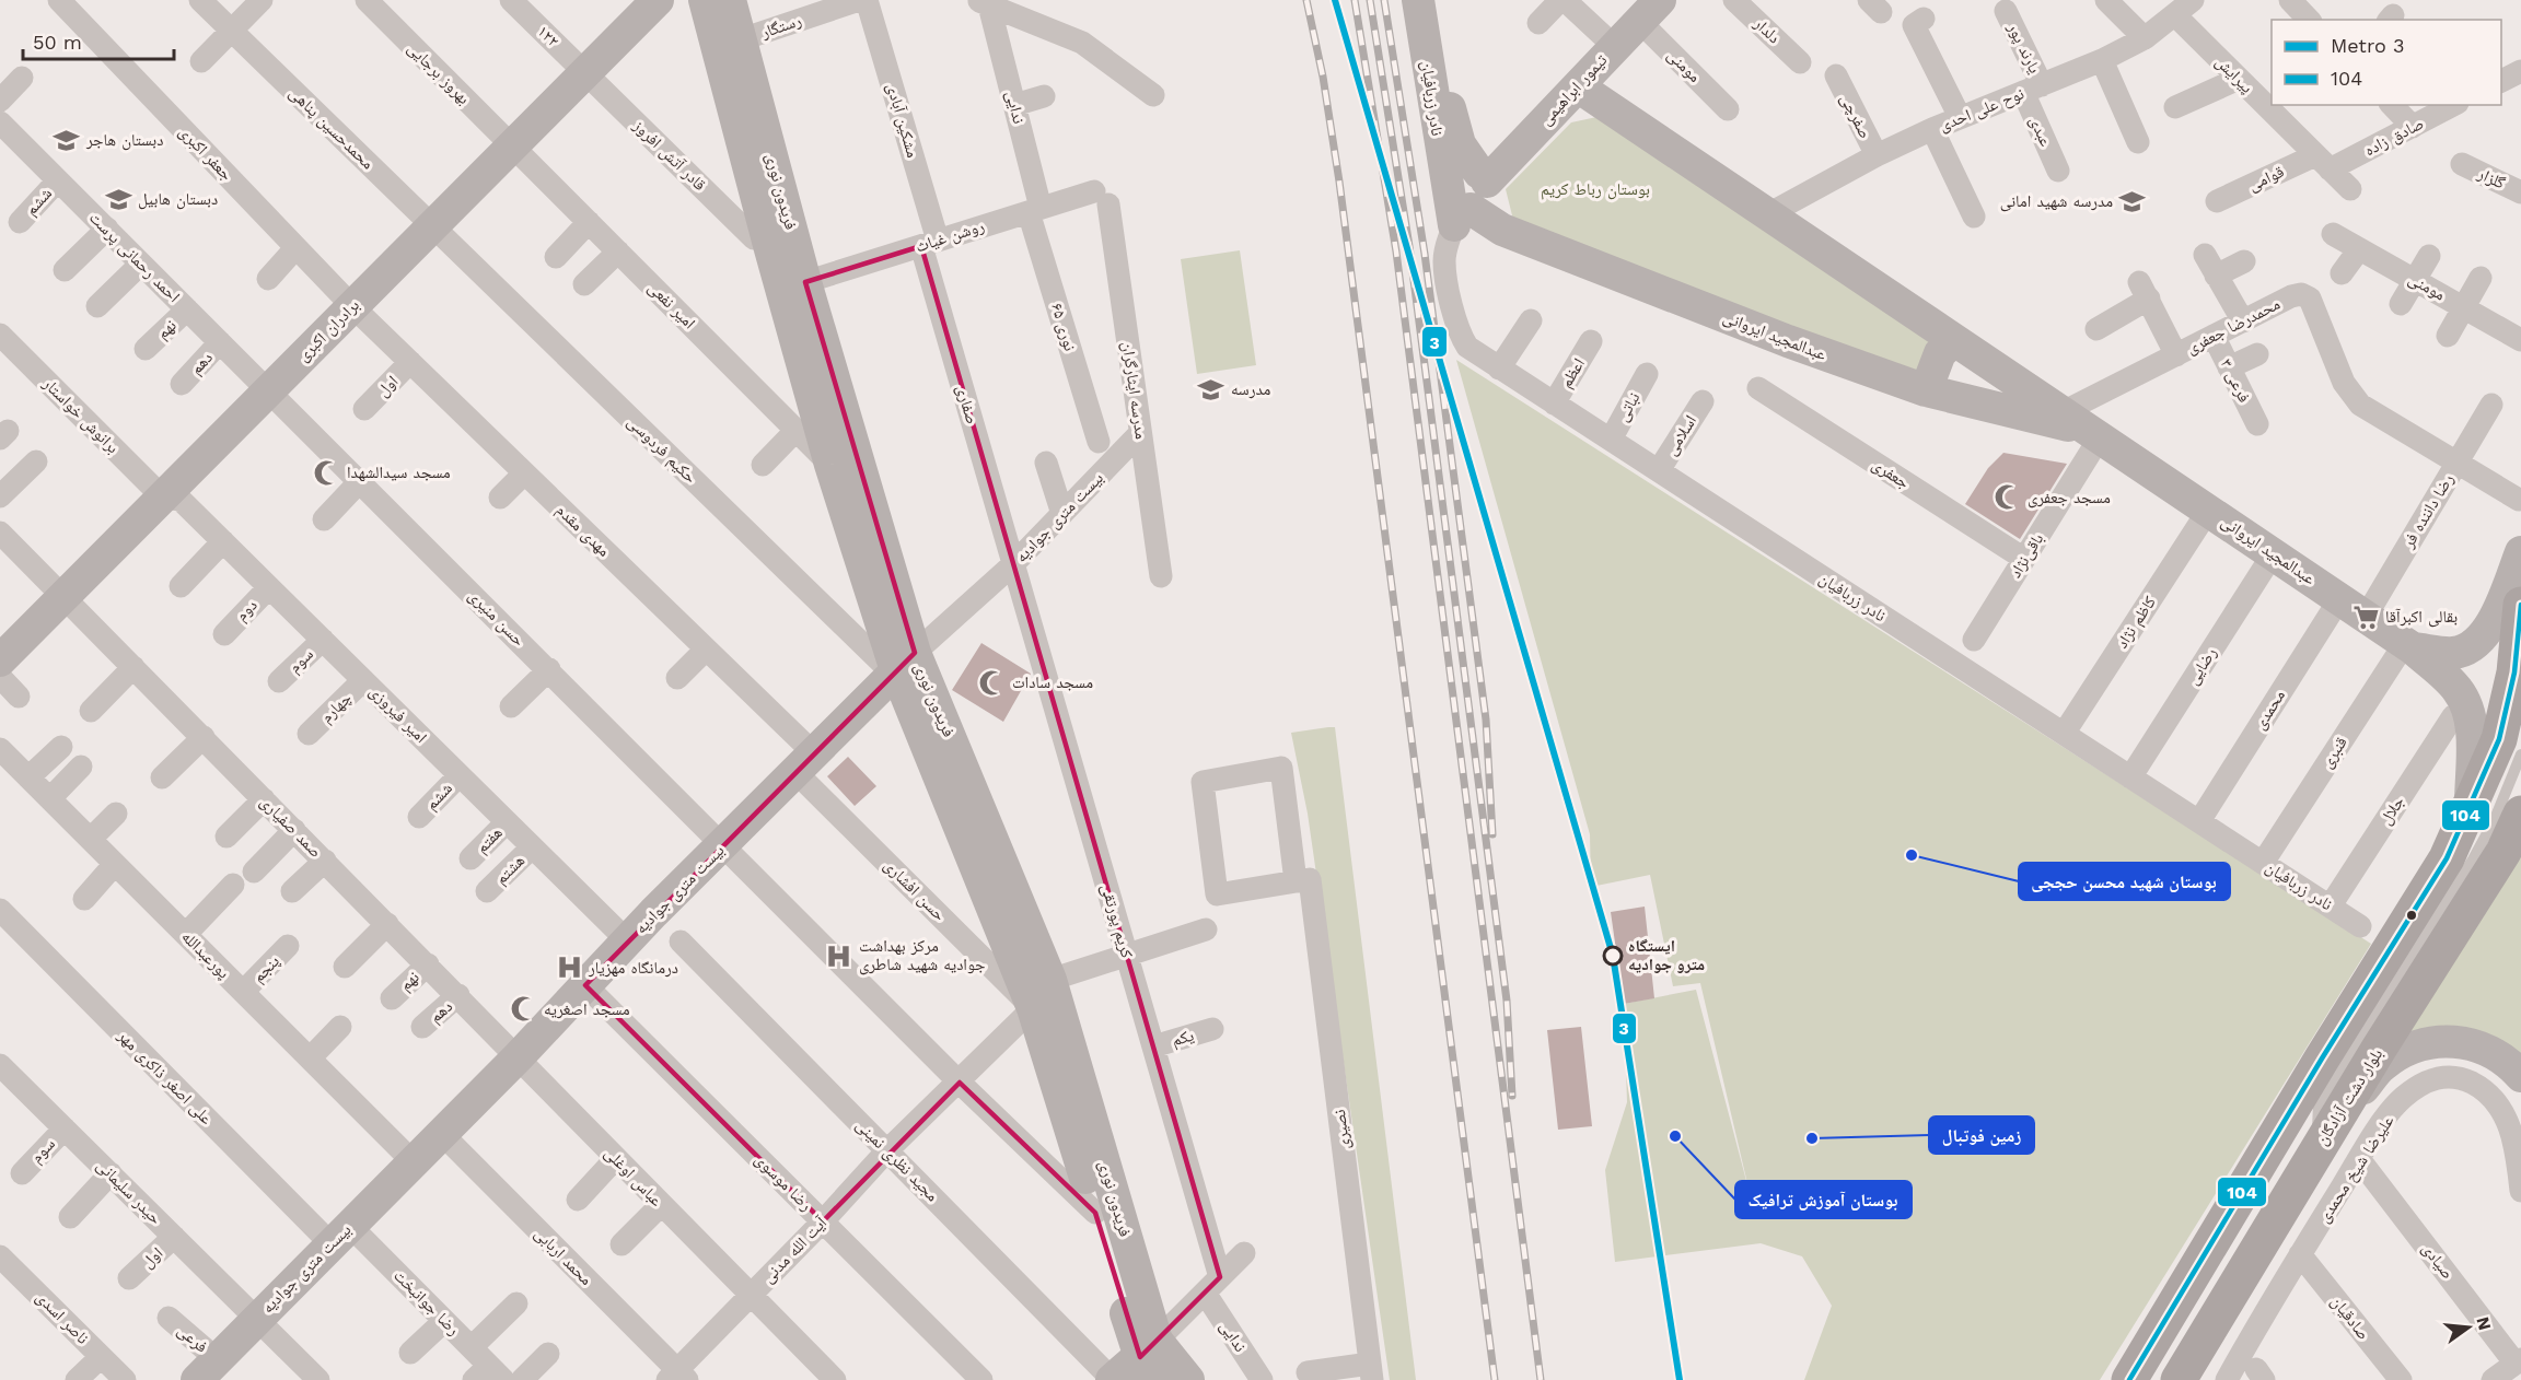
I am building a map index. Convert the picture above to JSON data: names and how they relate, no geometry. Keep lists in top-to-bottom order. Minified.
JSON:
{"streets":{"main road":["بلوار دشت آزادگان"],"street":["رستگار","دلدار","۱۲۲","یارند پور","مومنی","بهروز برجایی","پیرایش","تیمور ابراهیمی","نادر زربافیان","ندایی","نوح علی احدی","صفرچی","مشکین آبادی","محمدحسین پناهی","عبدی","صادق زاده","جعفر اکبری","قادر آتش افروز","قوامی","گلزار","فریدون نوری","ششم","روشن غیاث","احمد رحمانی پرست","امیر نفعی","محمدرضا جعفری","نوری ۶۵","نهم","برادران اکبری","عبدالمجید ایروانی","دهم","اعظم","فرعی ۳","اول","مدرسه ایثارگران","صفاری","نباتی","برانوش خواستار","اسلامی","حکیم فردوسی","جعفری","رضا داننده‌ فر","بیست متری جوادیه","مهدی مقدم","باقی‌نژاد","دوم","حسن منیری","کاظم نژاد","سوم","رضایی","چهارم","محمدی","امیر فیروزی","قنبری","جلال","صمد صفیاری","هفتم","هشتم","حسن افشاری","کریم پورتقی","پورعبدالله","پنجم","یکم","علی اصغر ذاکری مهر","نصیری","مجید نظری نمینی","علیرضا شیخ محمدی","عباس اوغلی","رضا موسوی","حیدر سلیمانی","آیت‌ الله مدنی","محمد اربابی","صیادی","رضا جوانبخت","ناصر اسدی","صادقیان","فرعی"]},"crossings":[["رستگار","فریدون نوری"],["۱۲۲","قادر آتش افروز"],["۱۲۲","برادران اکبری"],["یارند پور","نوح علی احدی"],["یارند پور","عبدی"],["مومنی","تیمور ابراهیمی"],["بهروز برجایی","امیر نفعی"],["بهروز برجایی","برادران اکبری"],["پیرایش","نوح علی احدی"],["پیرایش","صادق زاده"],["پیرایش","قوامی"],["تیمور ابراهیمی","نادر زربافیان"],["تیمور ابراهیمی","عبدالمجید ایروانی"],["نادر زربافیان","عبدالمجید ایروانی"],["نادر زربافیان","اعظم"],["نادر زربافیان","نباتی"],["نادر زربافیان","اسلامی"],["نادر زربافیان","کاظم نژاد"],["نادر زربافیان","رضایی"],["نادر زربافیان","محمدی"],["نادر زربافیان","قنبری"],["نادر زربافیان","جلال"],["ندایی","روشن غیاث"],["ندایی","نوری ۶۵"],["ندایی","کریم پورتقی"],["نوح علی احدی","صفرچی"],["نوح علی احدی","عبدی"],["نوح علی احدی","عبدالمجید ایروانی"],["مشکین آبادی","روشن غیاث"],["مشکین آبادی","صفاری"],["محمدحسین پناهی","برادران اکبری"],["محمدحسین پناهی","حکیم فردوسی"],["صادق زاده","قوامی"],["جعفر اکبری","برادران اکبری"],["جعفر اکبری","مهدی مقدم"],["قادر آتش افروز","برادران اکبری"],["فریدون نوری","روشن غیاث"],["فریدون نوری","امیر نفعی"],["فریدون نوری","حکیم فردوسی"],["فریدون نوری","بیست متری جوادیه"],["فریدون نوری","حسن منیری"],["فریدون نوری","حسن افشاری"],["فریدون نوری","آیت‌ الله مدنی"],["ششم","احمد رحمانی پرست"],["ششم","امیر فیروزی"],["روشن غیاث","نوری ۶۵"],["روشن غیاث","مدرسه ایثارگران"],["روشن غیاث","صفاری"],["احمد رحمانی پرست","نهم"],["احمد رحمانی پرست","برادران اکبری"],["احمد رحمانی پرست","دهم"],["احمد رحمانی پرست","حسن منیری"],["امیر نفعی","برادران اکبری"],["محمدرضا جعفری","عبدالمجید ایروانی"],["محمدرضا جعفری","فرعی ۳"],["محمدرضا جعفری","رضا داننده‌ فر"],["نهم","صمد صفیاری"],["برادران اکبری","برانوش خواستار"],["برادران اکبری","حکیم فردوسی"],["برادران اکبری","مهدی مقدم"],["برادران اکبری","حسن منیری"],["برادران اکبری","امیر فیروزی"],["برادران اکبری","صمد صفیاری"],["عبدالمجید ایروانی","رضا داننده‌ فر"],["عبدالمجید ایروانی","باقی‌نژاد"],["عبدالمجید ایروانی","کاظم نژاد"],["عبدالمجید ایروانی","رضایی"],["عبدالمجید ایروانی","محمدی"],["عبدالمجید ایروانی","قنبری"],["دهم","صمد صفیاری"],["اول","مهدی مقدم"],["اول","حیدر سلیمانی"],["مدرسه ایثارگران","بیست متری جوادیه"],["صفاری","بیست متری جوادیه"],["صفاری","کریم پورتقی"],["برانوش خواستار","امیر فیروزی"],["حکیم فردوسی","بیست متری جوادیه"],["جعفری","باقی‌نژاد"],["رضا داننده‌ فر","محمدی"],["بیست متری جوادیه","مهدی مقدم"],["بیست متری جوادیه","حسن منیری"],["بیست متری جوادیه","امیر فیروزی"],["بیست متری جوادیه","صمد صفیاری"],["بیست متری جوادیه","حسن افشاری"],["بیست متری جوادیه","کریم پورتقی"],["بیست متری جوادیه","پورعبدالله"],["بیست متری جوادیه","علی اصغر ذاکری مهر"],["بیست متری جوادیه","عباس اوغلی"],["بیست متری جوادیه","رضا موسوی"],["بیست متری جوادیه","حیدر سلیمانی"],["بیست متری جوادیه","محمد اربابی"],["بیست متری جوادیه","رضا جوانبخت"],["بیست متری جوادیه","فرعی"],["مهدی مقدم","حسن افشاری"],["دوم","امیر فیروزی"],["حسن منیری","آیت‌ الله مدنی"],["سوم","امیر فیروزی"],["سوم","حیدر سلیمانی"],["چهارم","امیر فیروزی"],["امیر فیروزی","هفتم"],["امیر فیروزی","هشتم"],["صمد صفیاری","عباس اوغلی"],["حسن افشاری","آیت‌ الله مدنی"],["کریم پورتقی","یکم"],["پورعبدالله","پنجم"],["علی اصغر ذاکری مهر","رضا جوانبخت"],["مجید نظری نمینی","آیت‌ الله مدنی"],["علیرضا شیخ محمدی","صیادی"],["علیرضا شیخ محمدی","صادقیان"],["عباس اوغلی","آیت‌ الله مدنی"],["رضا موسوی","آیت‌ الله مدنی"],["آیت‌ الله مدنی","محمد اربابی"]],"parks":["بوستان رباط کریم"],"places":{"school or university":["دبستان هاجر","دبستان هابیل","مدرسه شهید امانی","مدرسه"],"mosque":["مسجد سیدالشهدا","مسجد جعفری","مسجد سادات","مسجد اصغریه"],"supermarket":["بقالی اکبرآقا"],"other":["بوستان شهید محسن حججی","ایستگاه مترو جوادیه","بوستان آموزش ترافیک","زمین فوتبال"],"hospital":["مرکز بهداشت جوادیه شهید شاطری","درمانگاه مهزیار"]},"lines":["metro line 3","transit line 104"],"legend":["Metro 3","104"],"scale_bar":"50 m","north":"right"}
